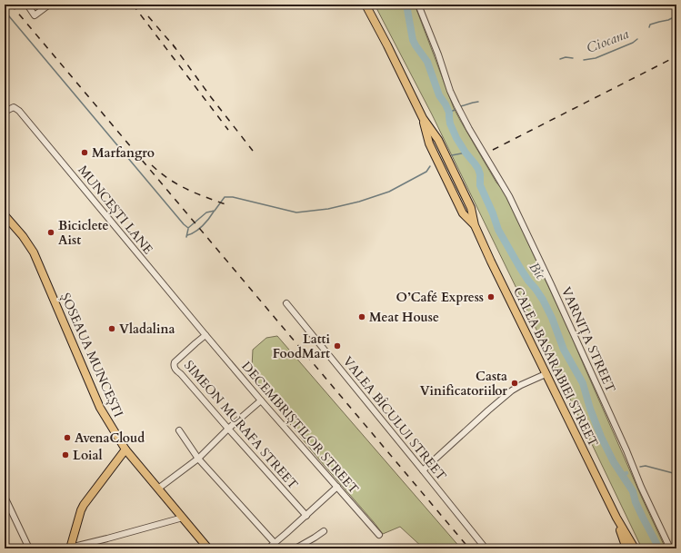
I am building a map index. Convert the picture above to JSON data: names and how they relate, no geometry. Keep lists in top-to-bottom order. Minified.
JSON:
{"streets":{"main road":["ȘOSEAUA MUNCEȘTI","CALEA BASARABIEI STREET"],"street":["MUNCEȘTI LANE","VARNIȚA STREET","VALEA BÎCULUI STREET","SIMEON MURAFA STREET","DECEMBRIȘTILOR STREET"]},"crossings":[["MUNCEȘTI LANE","SIMEON MURAFA STREET"],["MUNCEȘTI LANE","DECEMBRIȘTILOR STREET"],["SIMEON MURAFA STREET","DECEMBRIȘTILOR STREET"]],"water":["Ciocana","Bîc"],"places":["Marfangro","Biciclete Aist","O’Café Express","Meat House","Vladalina","Latti FoodMart","Casta Vinificatoriilor","AvenaCloud","Loial"]}
